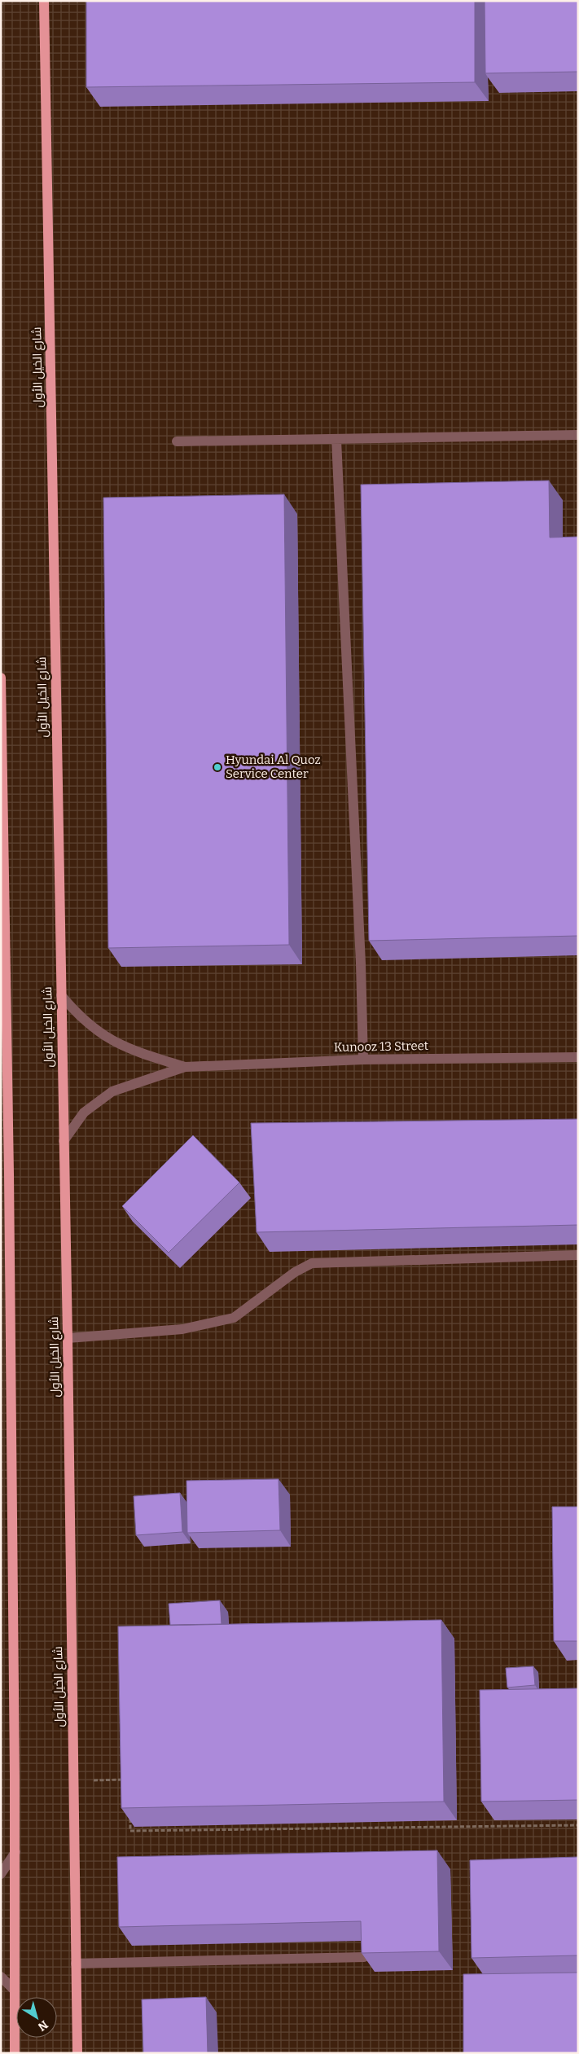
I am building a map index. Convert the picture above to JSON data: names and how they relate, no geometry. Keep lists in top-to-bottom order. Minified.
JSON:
{"streets":{"main road":["شارع الخيل الأول"],"street":["Kunooz 13 Street"]},"crossings":[["شارع الخيل الأول","Kunooz 13 Street"]],"places":["Hyundai Al Quoz Service Center"],"north":"bottom right"}
